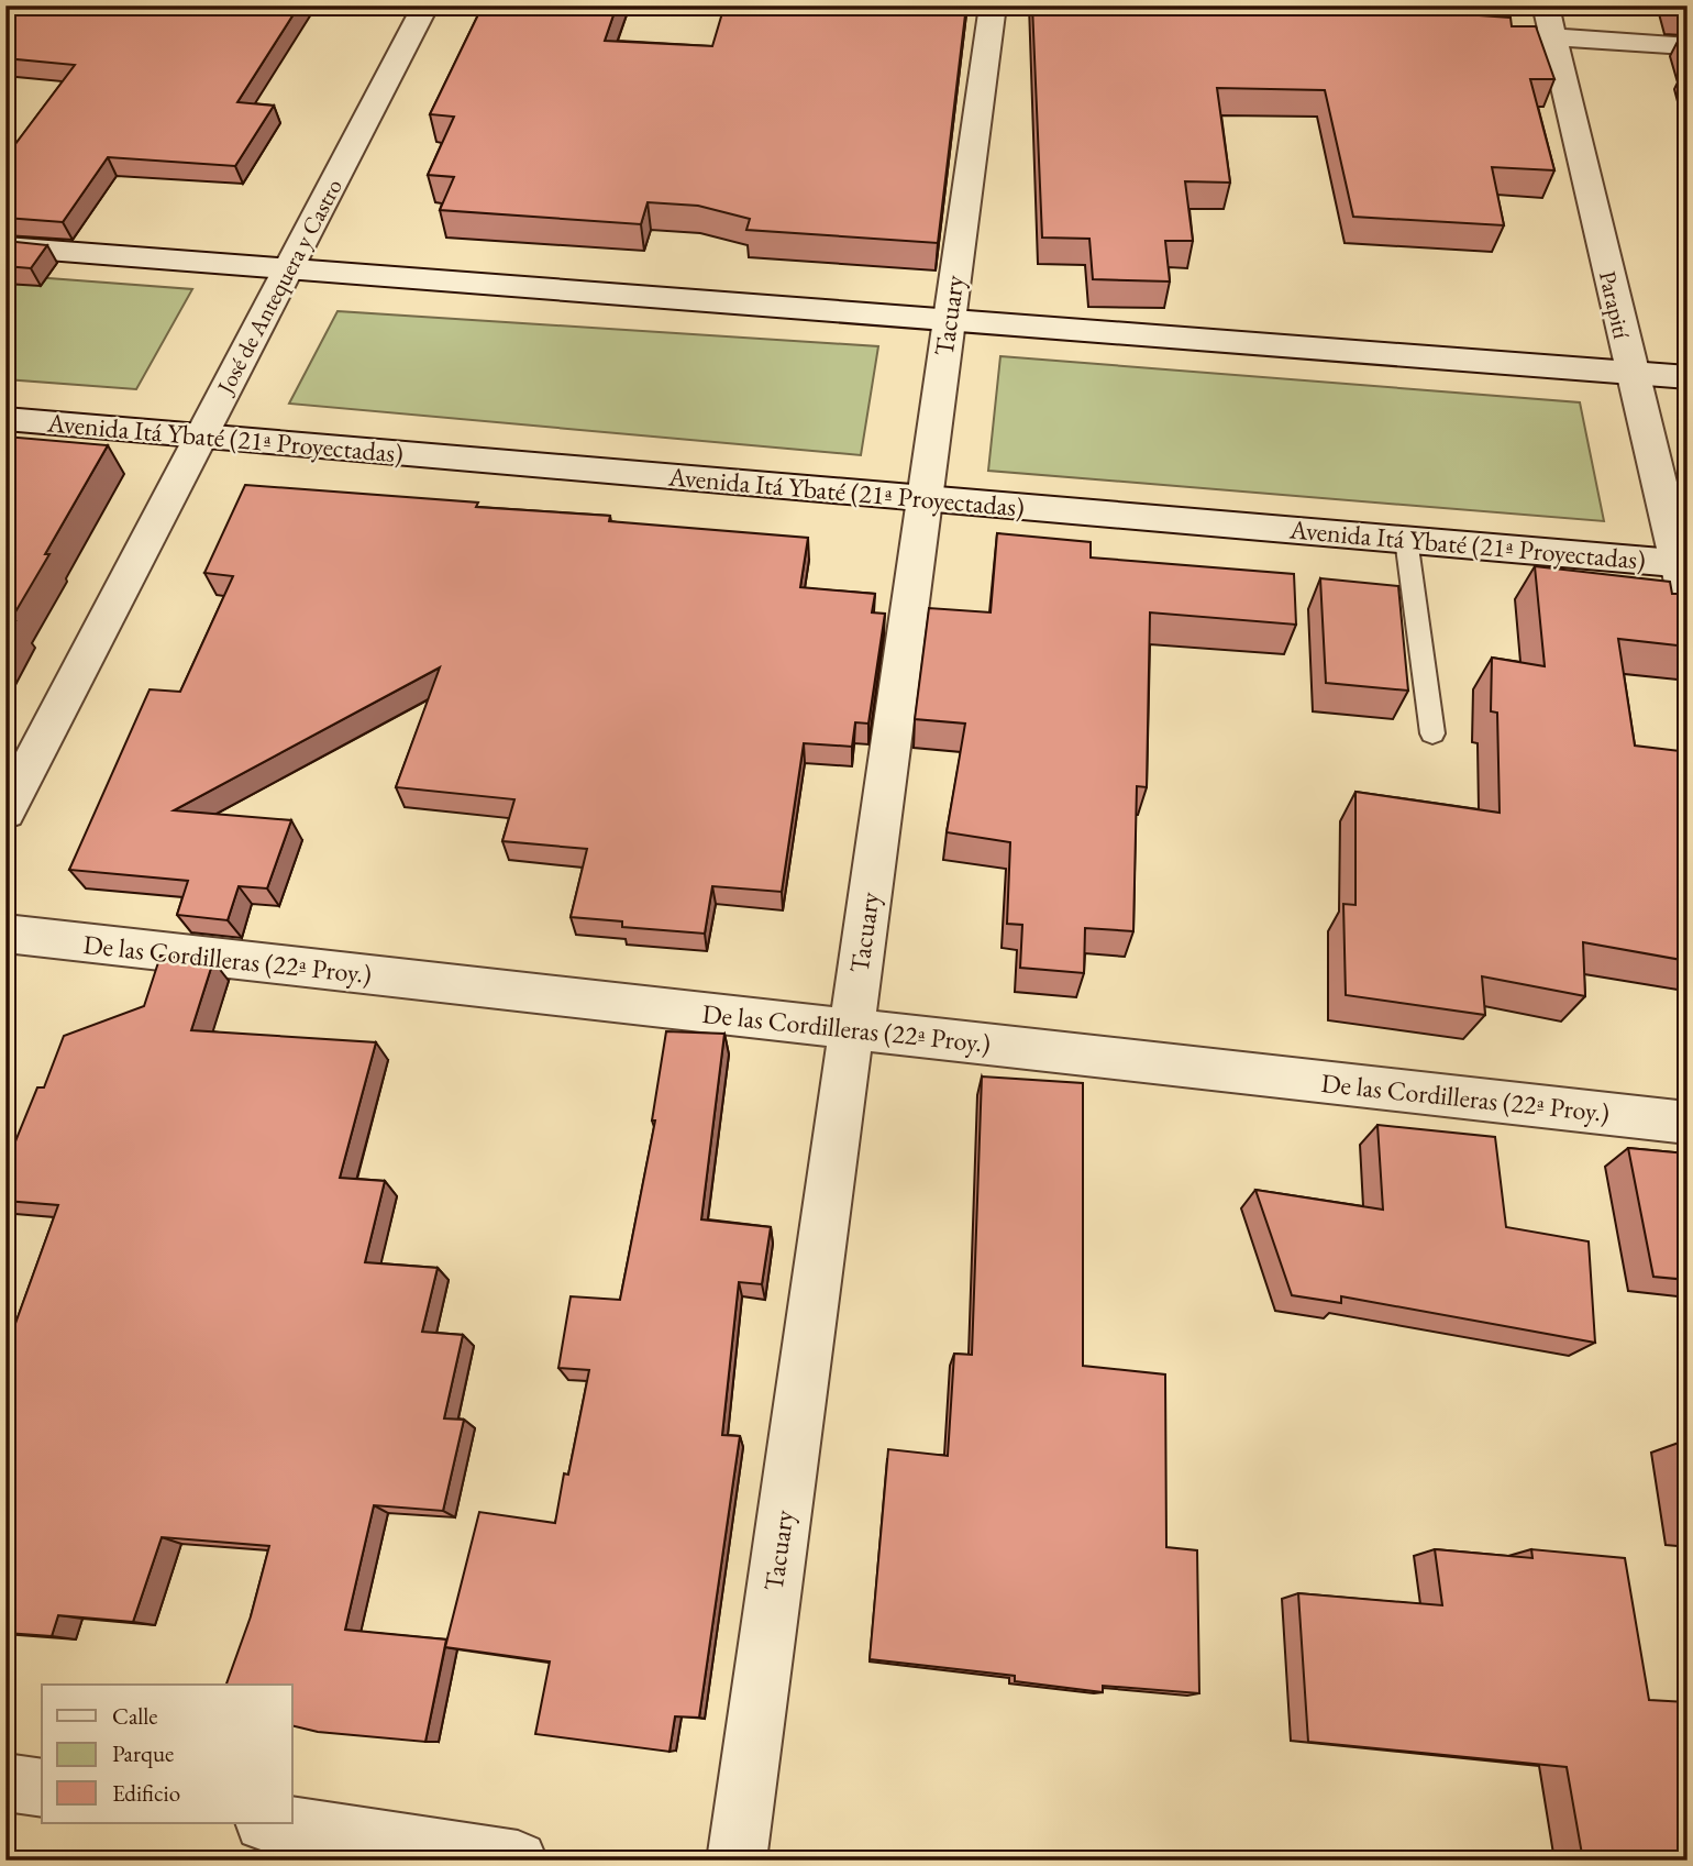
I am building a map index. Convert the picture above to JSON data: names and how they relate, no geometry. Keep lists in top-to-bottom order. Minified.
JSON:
{"streets":{"street":["José de Antequera y Castro","Parapití","Tacuary","Avenida Itá Ybaté (21ª Proyectadas)","De las Cordilleras (22ª Proy.)"]},"crossings":[["José de Antequera y Castro","Avenida Itá Ybaté (21ª Proyectadas)"],["Parapití","Avenida Itá Ybaté (21ª Proyectadas)"],["Tacuary","Avenida Itá Ybaté (21ª Proyectadas)"],["Tacuary","De las Cordilleras (22ª Proy.)"]],"legend":["Calle","Parque","Edificio"]}
